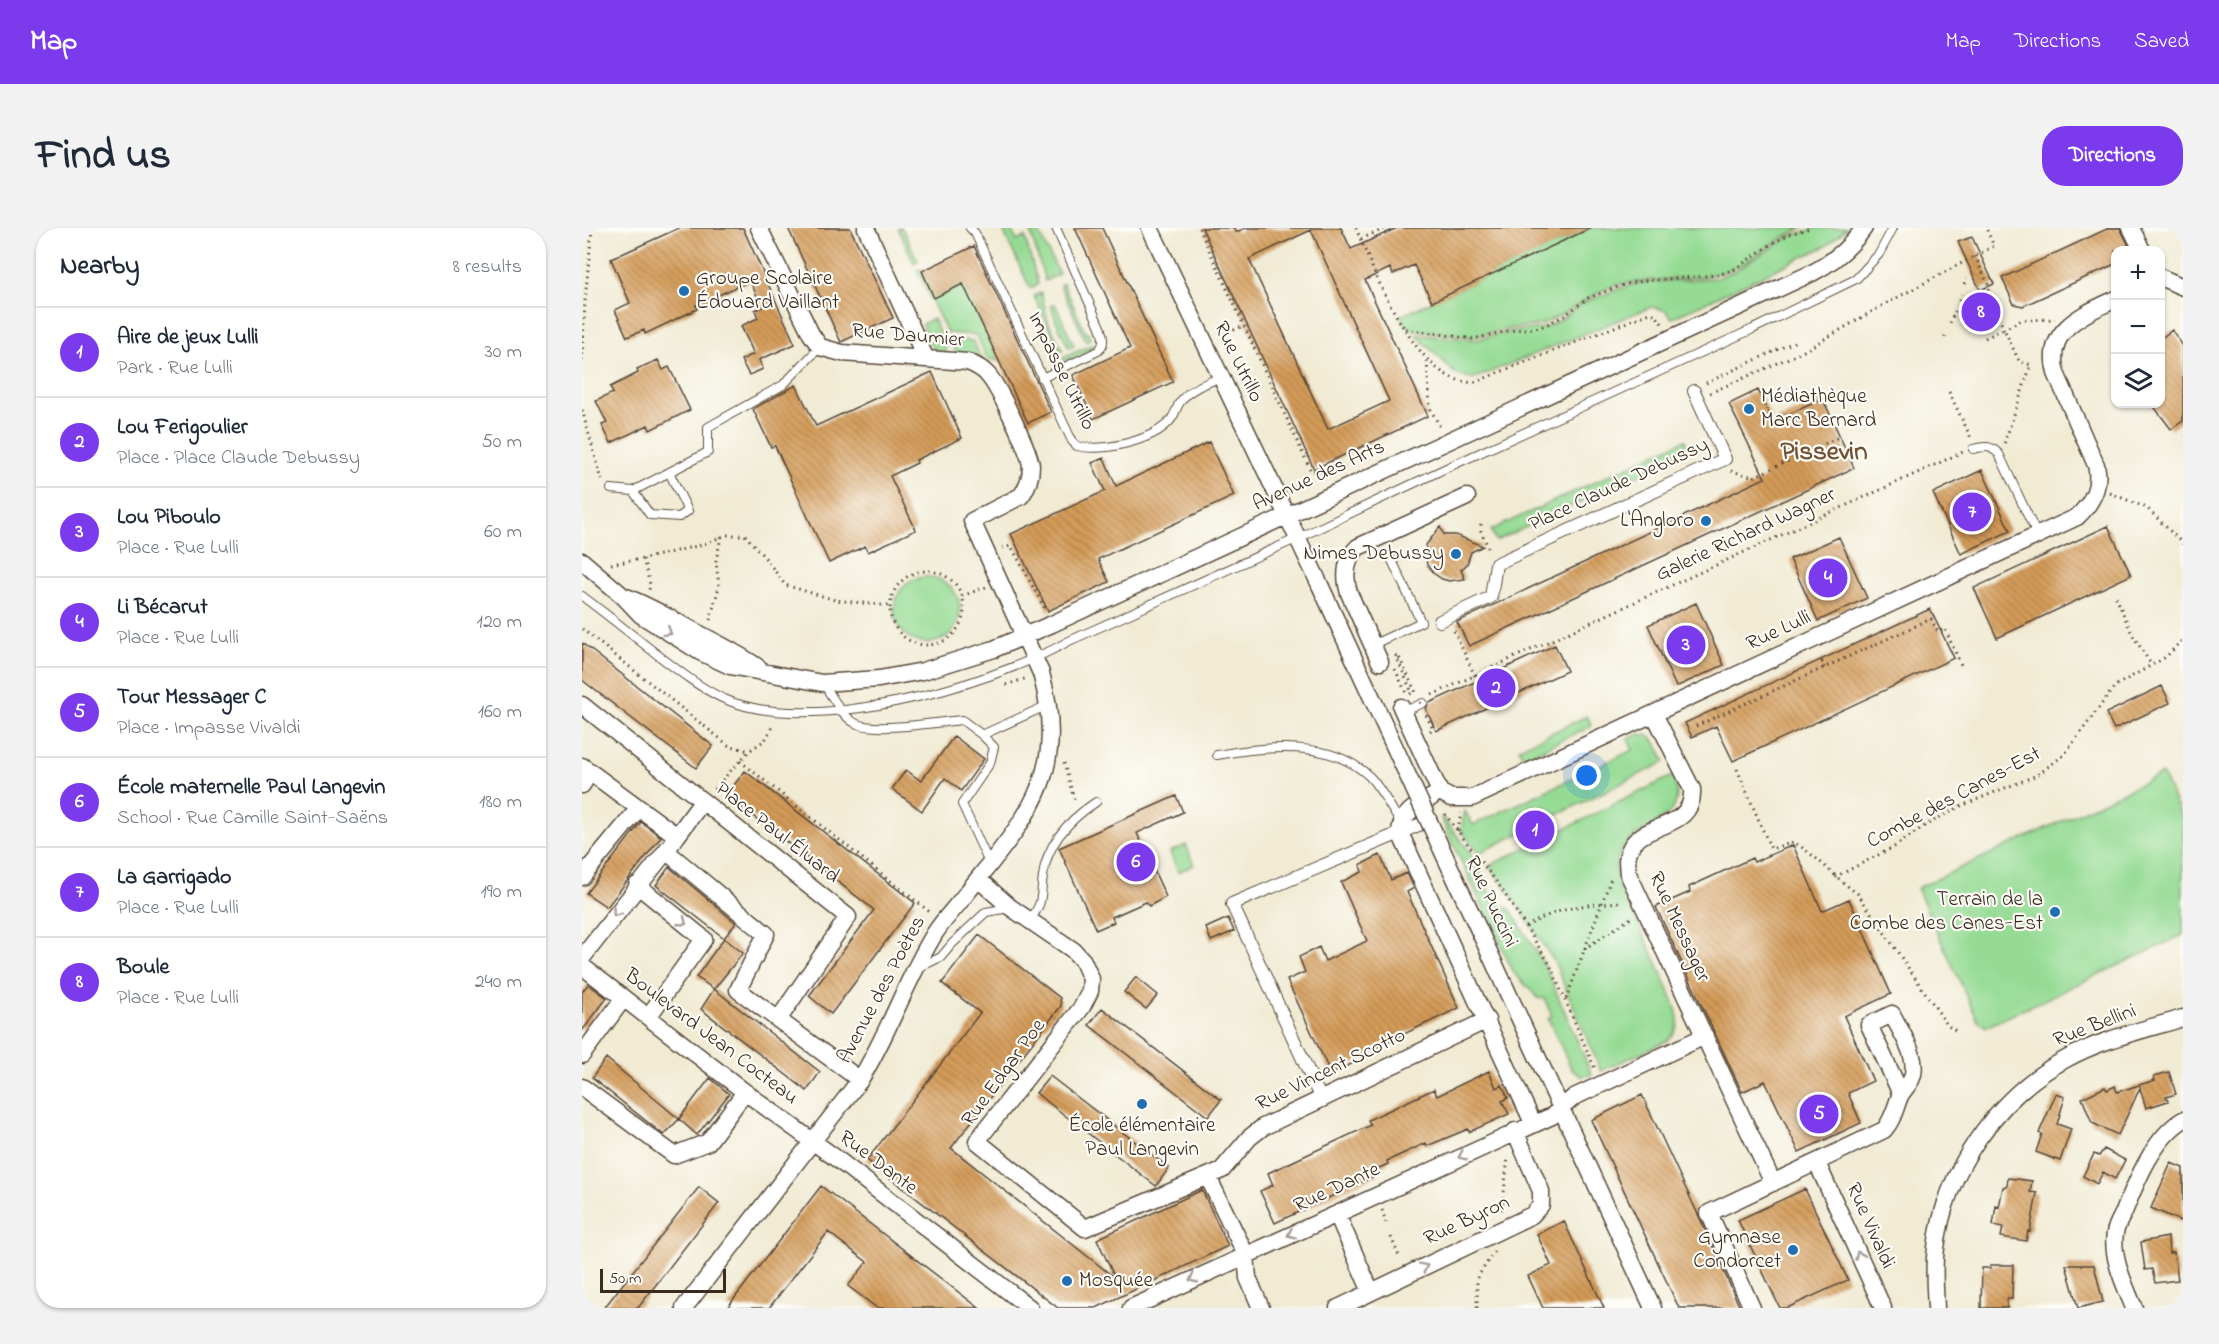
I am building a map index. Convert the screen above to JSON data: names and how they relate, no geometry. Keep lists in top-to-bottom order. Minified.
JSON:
{"streets":{"street":["Rue Daumier","Rue Utrillo","Avenue des Arts","Place Claude Debussy","Rue Lulli","Place Paul Éluard","Rue Puccini","Rue Messager","Avenue des Poètes","Rue Bellini","Boulevard Jean Cocteau","Rue Vincent Scotto","Rue Edgar Poe","Rue Dante","Rue Byron","Rue Vivaldi"],"lane":["Impasse Utrillo"],"path":["Galerie Richard Wagner","Combe des Canes-Est"]},"crossings":[["Rue Daumier","Avenue des Arts"],["Rue Daumier","Avenue des Poètes"],["Rue Utrillo","Impasse Utrillo"],["Rue Utrillo","Avenue des Arts"],["Rue Utrillo","Rue Puccini"],["Avenue des Arts","Rue Puccini"],["Avenue des Arts","Avenue des Poètes"],["Rue Lulli","Rue Messager"],["Rue Puccini","Rue Dante"],["Rue Messager","Rue Dante"],["Avenue des Poètes","Boulevard Jean Cocteau"],["Avenue des Poètes","Rue Edgar Poe"],["Avenue des Poètes","Rue Dante"],["Boulevard Jean Cocteau","Rue Dante"],["Rue Vincent Scotto","Rue Edgar Poe"],["Rue Dante","Rue Byron"]],"one_way":["Rue Dante","Rue Byron","Rue Vivaldi"],"districts":["Pissevin"],"places":["Groupe Scolaire Édouard Vaillant","Médiathèque Marc Bernard","L'Angloro","Nimes Debussy","Terrain de la Combe des Canes-Est","École élémentaire Paul Langevin","Gymnase Condorcet","Mosquée"],"scale_bar":"50 m","page":{"header":"Map","nav":["Map","Directions","Saved"],"title":"Find us","buttons":"Directions","heading":["Nearby","8 results"],"map_buttons":["+","−"],"pins":["8","7","4","3","2","1","6","5"],"list":[{"mark":"1","name":"Aire de jeux Lulli","note":"Park · Rue Lulli","value":"30 m"},{"mark":"2","name":"Lou Ferigoulier","note":"Place · Place Claude Debussy","value":"50 m"},{"mark":"3","name":"Lou Piboulo","note":"Place · Rue Lulli","value":"60 m"},{"mark":"4","name":"Li Bécarut","note":"Place · Rue Lulli","value":"120 m"},{"mark":"5","name":"Tour Messager C","note":"Place · Impasse Vivaldi","value":"160 m"},{"mark":"6","name":"École maternelle Paul Langevin","note":"School · Rue Camille Saint-Saëns","value":"180 m"},{"mark":"7","name":"La Garrigado","note":"Place · Rue Lulli","value":"190 m"},{"mark":"8","name":"Boule","note":"Place · Rue Lulli","value":"240 m"}],"scale":"50 m"}}
